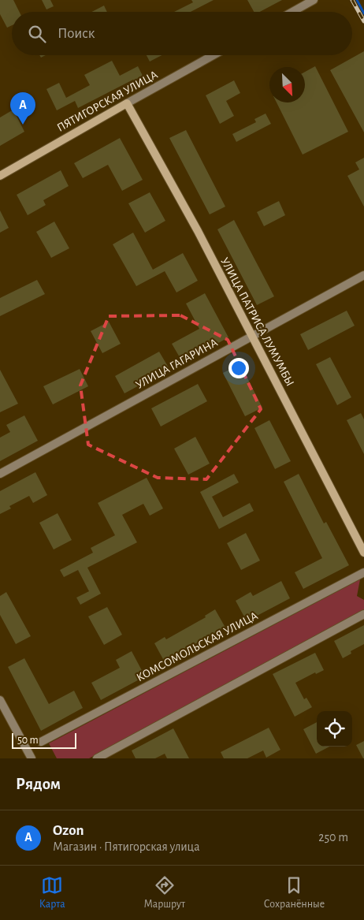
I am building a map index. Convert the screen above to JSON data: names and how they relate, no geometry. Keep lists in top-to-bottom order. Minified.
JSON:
{"streets":{"street":["ПЯТИГОРСКАЯ УЛИЦА","УЛИЦА ПАТРИСА ЛУМУМБЫ","УЛИЦА ГАГАРИНА","КОМСОМОЛЬСКАЯ УЛИЦА"]},"crossings":[["ПЯТИГОРСКАЯ УЛИЦА","УЛИЦА ПАТРИСА ЛУМУМБЫ"],["УЛИЦА ПАТРИСА ЛУМУМБЫ","УЛИЦА ГАГАРИНА"]],"scale_bar":"50 m","north":"bottom right","page":{"search":"Поиск","pins":"A","scale":"50 m","heading":"Рядом","list":[{"mark":"A","name":"Ozon","note":"Магазин · Пятигорская улица","value":"250 m"}],"nav":["Карта","Маршрут","Сохранённые"]}}
